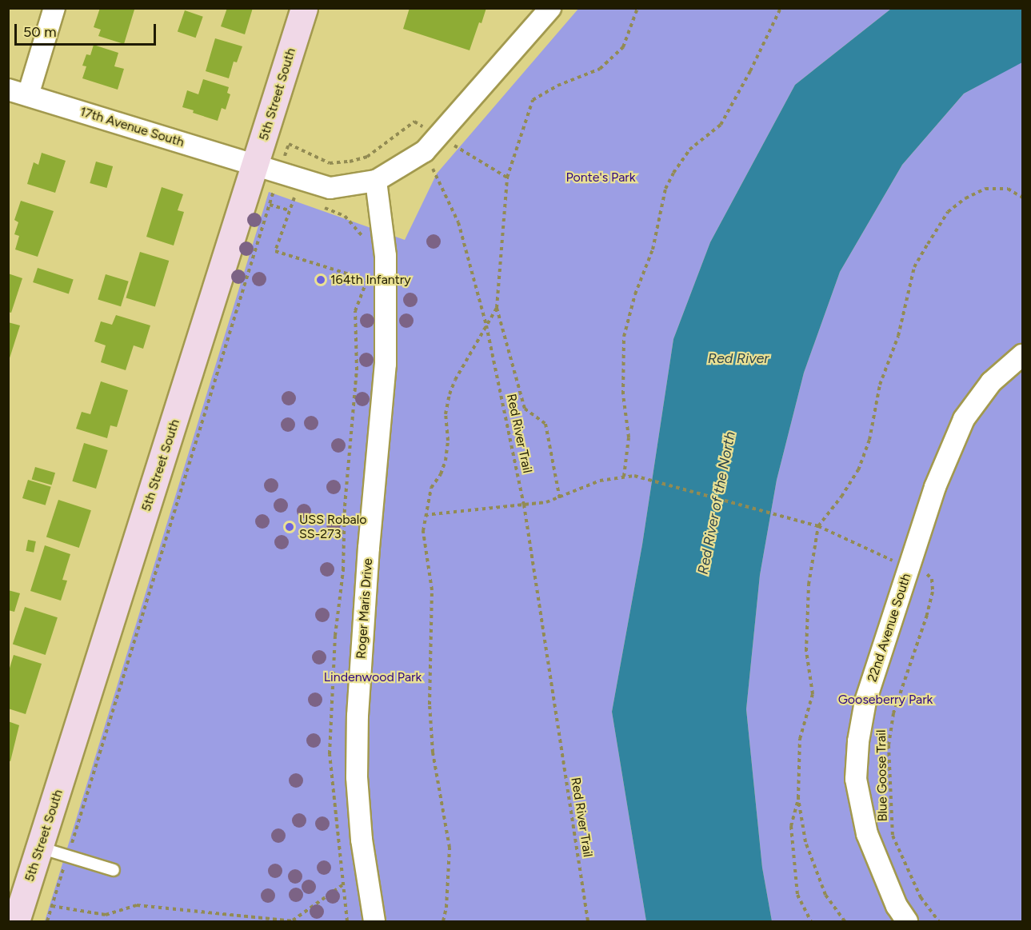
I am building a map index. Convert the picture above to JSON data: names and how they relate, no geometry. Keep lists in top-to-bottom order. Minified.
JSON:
{"streets":{"street":["5th Street South","17th Avenue South","Roger Maris Drive","22nd Avenue South"],"path":["Red River Trail","Blue Goose Trail"]},"crossings":[["5th Street South","17th Avenue South"],["17th Avenue South","Roger Maris Drive"],["Red River Trail","Blue Goose Trail"],["22nd Avenue South","Blue Goose Trail"]],"water":["Red River","Red River of the North"],"parks":["Ponte's Park","Lindenwood Park","Gooseberry Park"],"places":["164th Infantry","USS Robalo SS-273"],"scale_bar":"50 m"}
